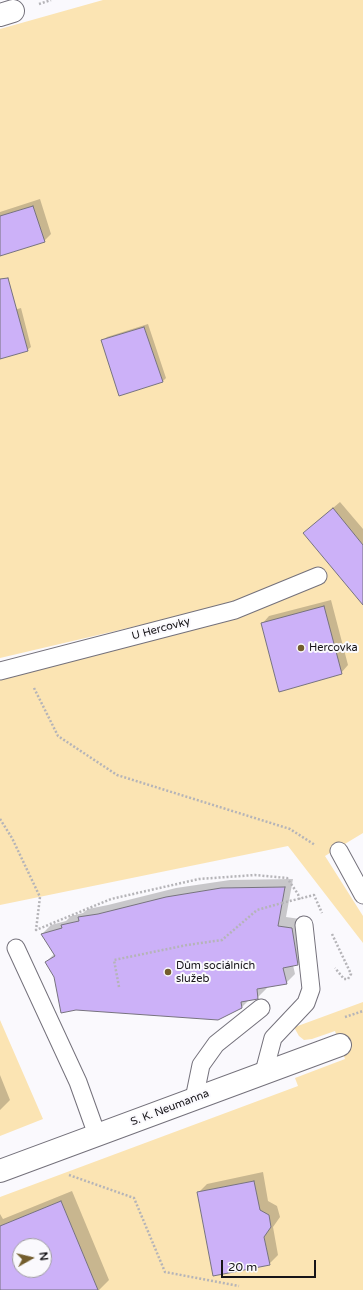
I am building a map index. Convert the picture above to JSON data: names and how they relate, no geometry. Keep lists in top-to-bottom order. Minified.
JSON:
{"streets":{"street":["S. K. Neumanna"],"lane":["U Hercovky"]},"places":["Hercovka","Dům sociálních služeb"],"scale_bar":"20 m","north":"right"}
